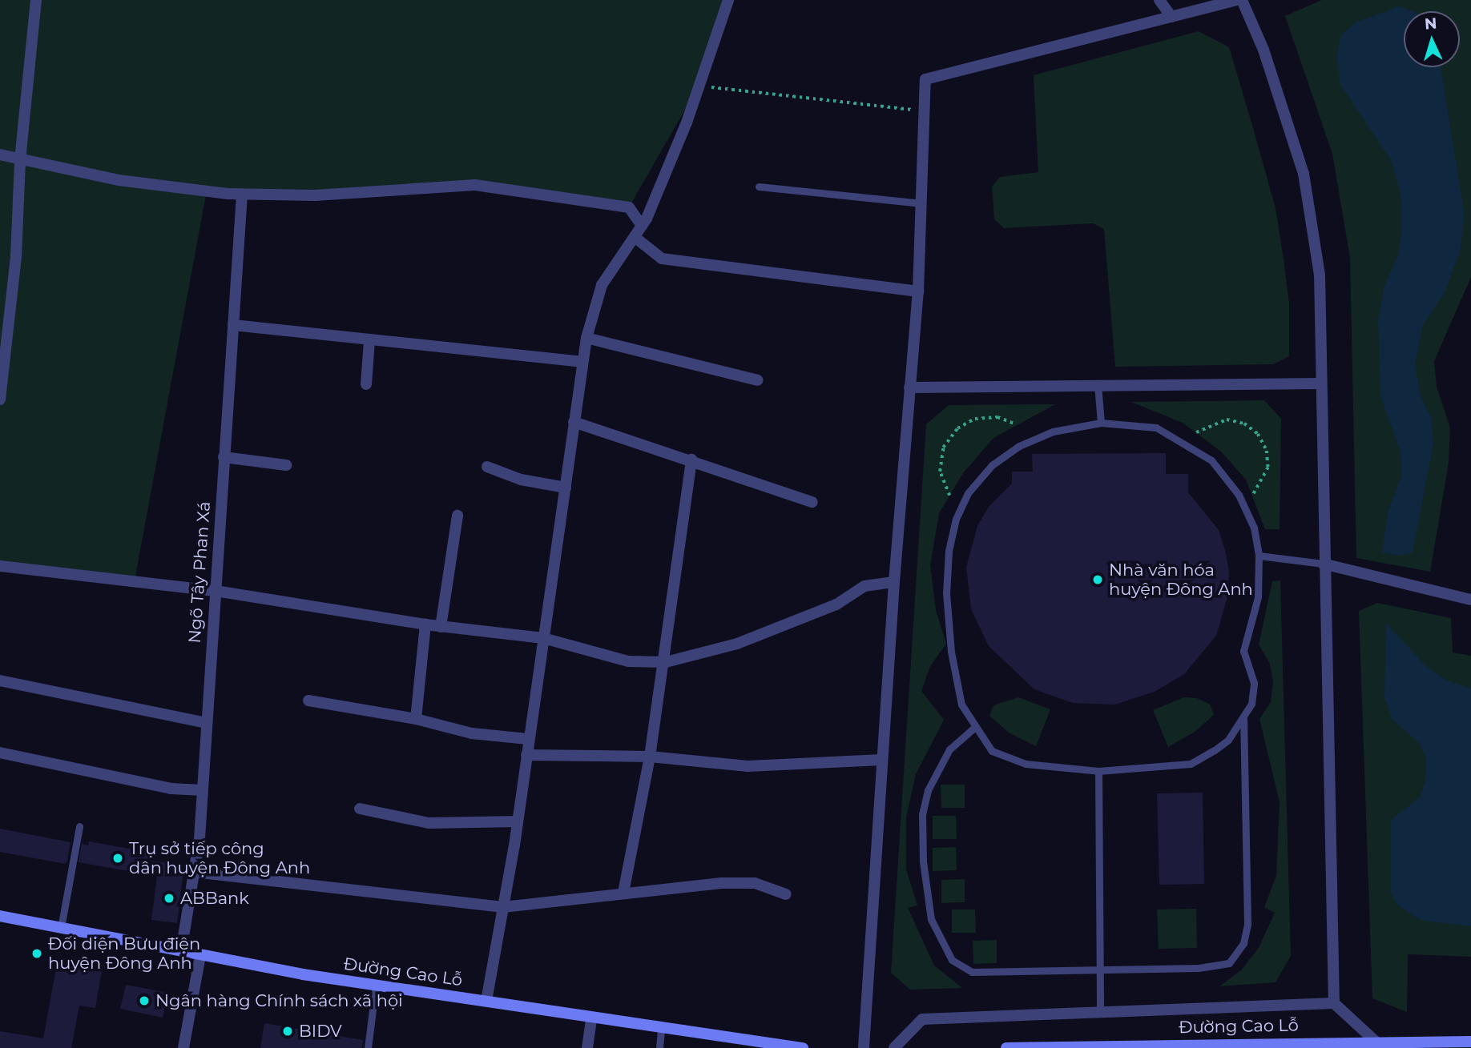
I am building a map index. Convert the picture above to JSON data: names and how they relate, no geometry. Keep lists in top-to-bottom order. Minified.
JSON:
{"streets":{"main road":["Đường Cao Lỗ"],"street":["Ngõ Tây Phan Xá"]},"crossings":[["Ngõ Tây Phan Xá","Đường Cao Lỗ"]],"places":["Nhà văn hóa huyện Đông Anh","Trụ sở tiếp công dân huyện Đông Anh","ABBank","Đối diện Bưu điện huyện Đông Anh","Ngân hàng Chính sách xã hội","BIDV"],"north":"top"}
